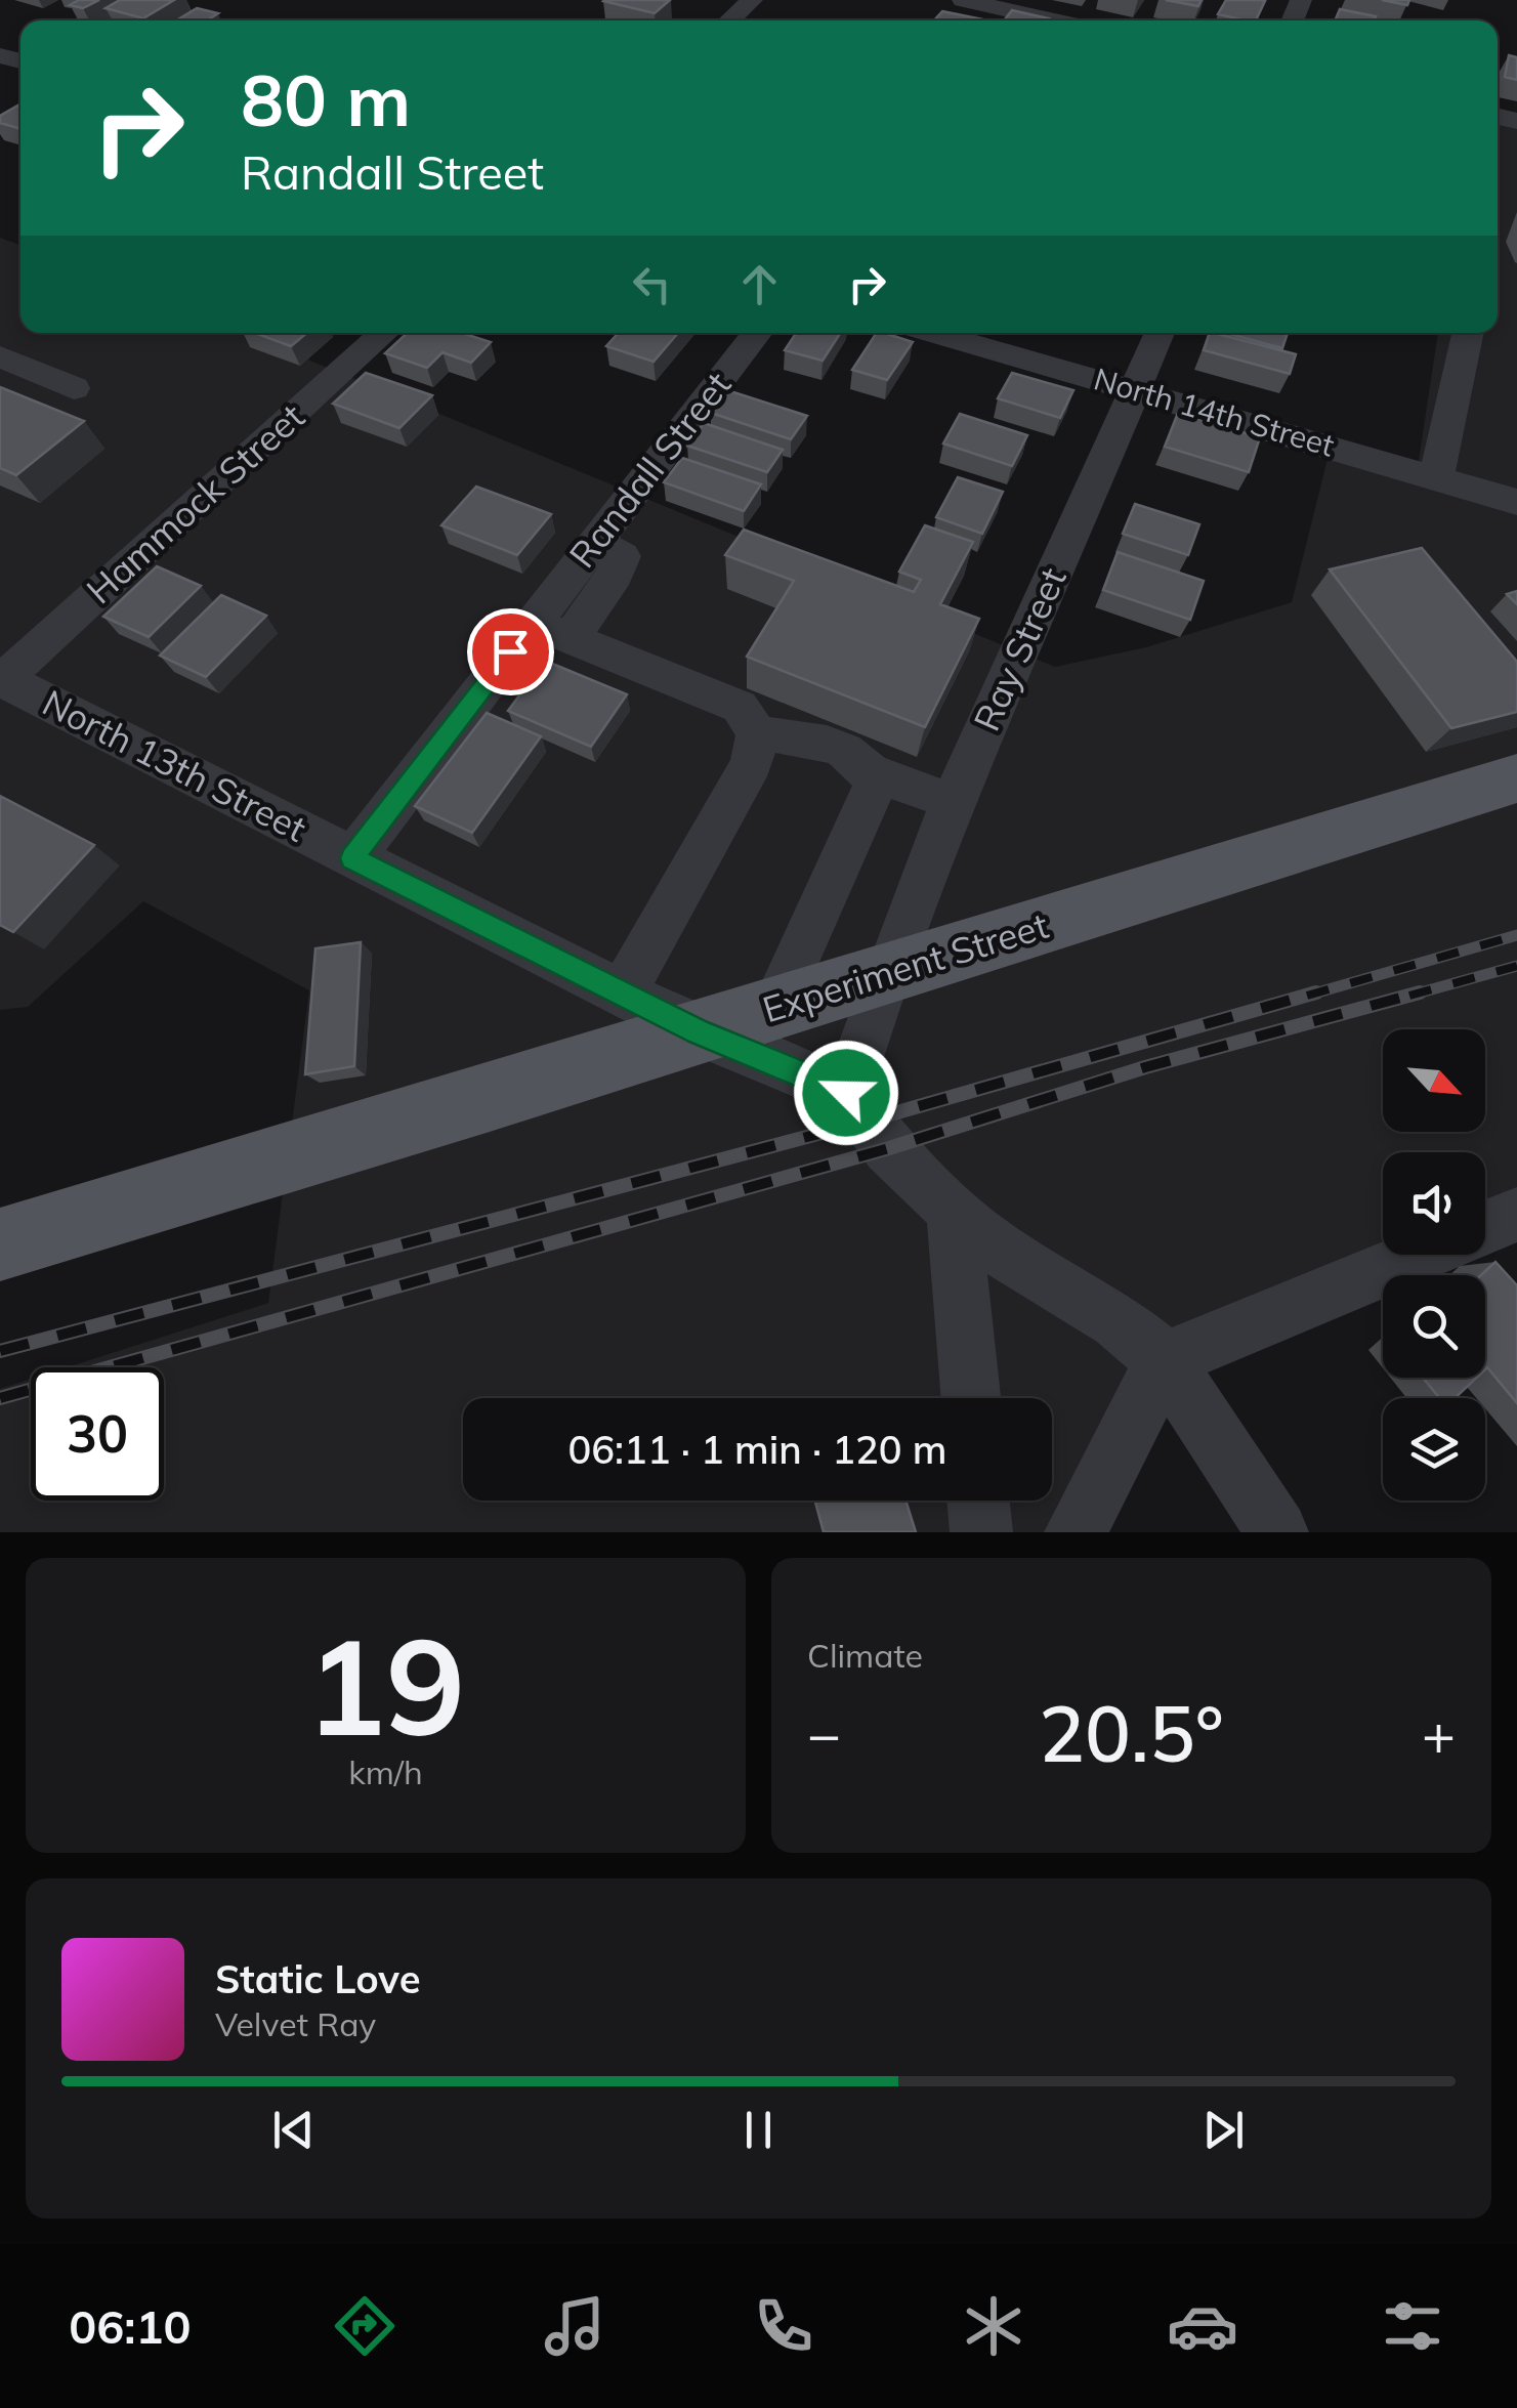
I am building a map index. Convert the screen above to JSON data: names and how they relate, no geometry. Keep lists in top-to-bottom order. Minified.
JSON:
{"streets":{"main road":["Experiment Street"],"street":["North 14th Street","Randall Street","Hammock Street","Ray Street","North 13th Street"]},"crossings":[["North 14th Street","Ray Street"],["Randall Street","North 13th Street"],["Hammock Street","North 13th Street"],["Ray Street","Experiment Street"],["North 13th Street","Experiment Street"]],"north":"bottom right","page":{"turn":["80 m","Randall Street"],"limit":"30","trip":"06:11 · 1 min · 120 m","tile":[["19","km/h"],"Climate"],"heat":["−","20.5°","+"],"song":["Static Love","Velvet Ray"],"tabs":"06:10"}}
